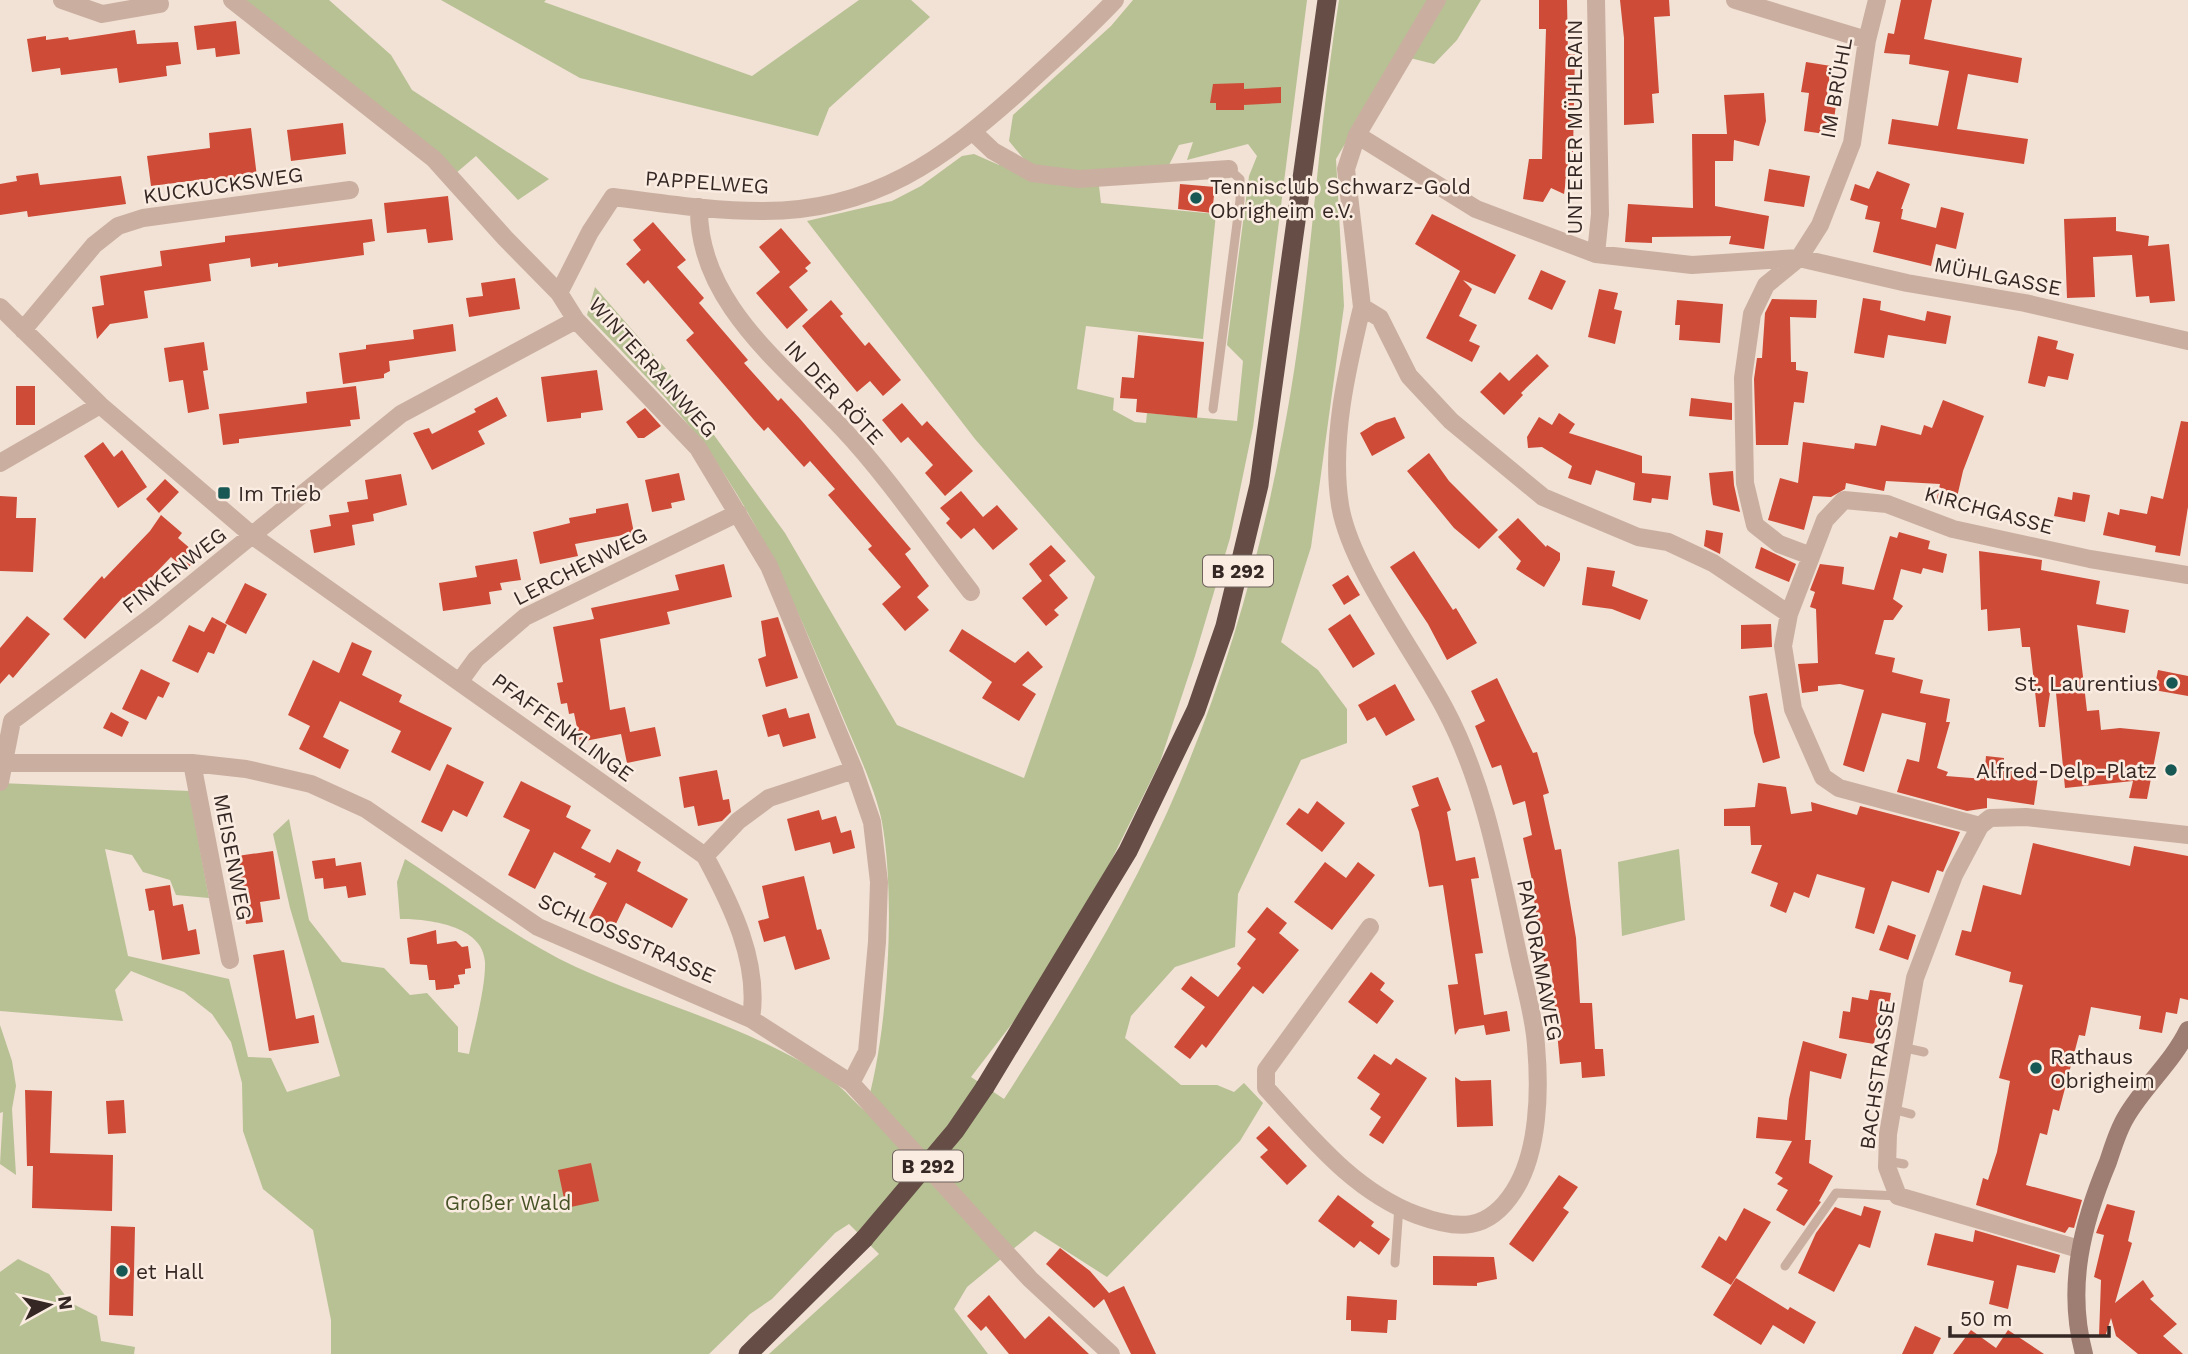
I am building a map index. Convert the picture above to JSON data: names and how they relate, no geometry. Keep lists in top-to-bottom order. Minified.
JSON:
{"streets":{"highway":["B 292"],"street":["IM BRÜHL","UNTERER MÜHLRAIN","PAPPELWEG","KUCKUCKSWEG","MÜHLGASSE","WINTERRAINWEG","IN DER RÖTE","KIRCHGASSE","LERCHENWEG","FINKENWEG","PFAFFENKLINGE","MEISENWEG","SCHLOSSSTRASSE","PANORAMAWEG","BACHSTRASSE"]},"crossings":[["IM BRÜHL","MÜHLGASSE"],["IM BRÜHL","KIRCHGASSE"],["PAPPELWEG","WINTERRAINWEG"],["PAPPELWEG","IN DER RÖTE"],["WINTERRAINWEG","LERCHENWEG"],["WINTERRAINWEG","FINKENWEG"],["WINTERRAINWEG","SCHLOSSSTRASSE"],["LERCHENWEG","PFAFFENKLINGE"],["FINKENWEG","PFAFFENKLINGE"],["FINKENWEG","SCHLOSSSTRASSE"],["PFAFFENKLINGE","SCHLOSSSTRASSE"],["MEISENWEG","SCHLOSSSTRASSE"]],"parks":["Großer Wald"],"places":{"other":["Tennisclub Schwarz-Gold Obrigheim e.V.","St. Laurentius","Alfred-Delp-Platz","Rathaus Obrigheim","et Hall"],"transit":["Im Trieb"]},"scale_bar":"50 m","north":"right"}
